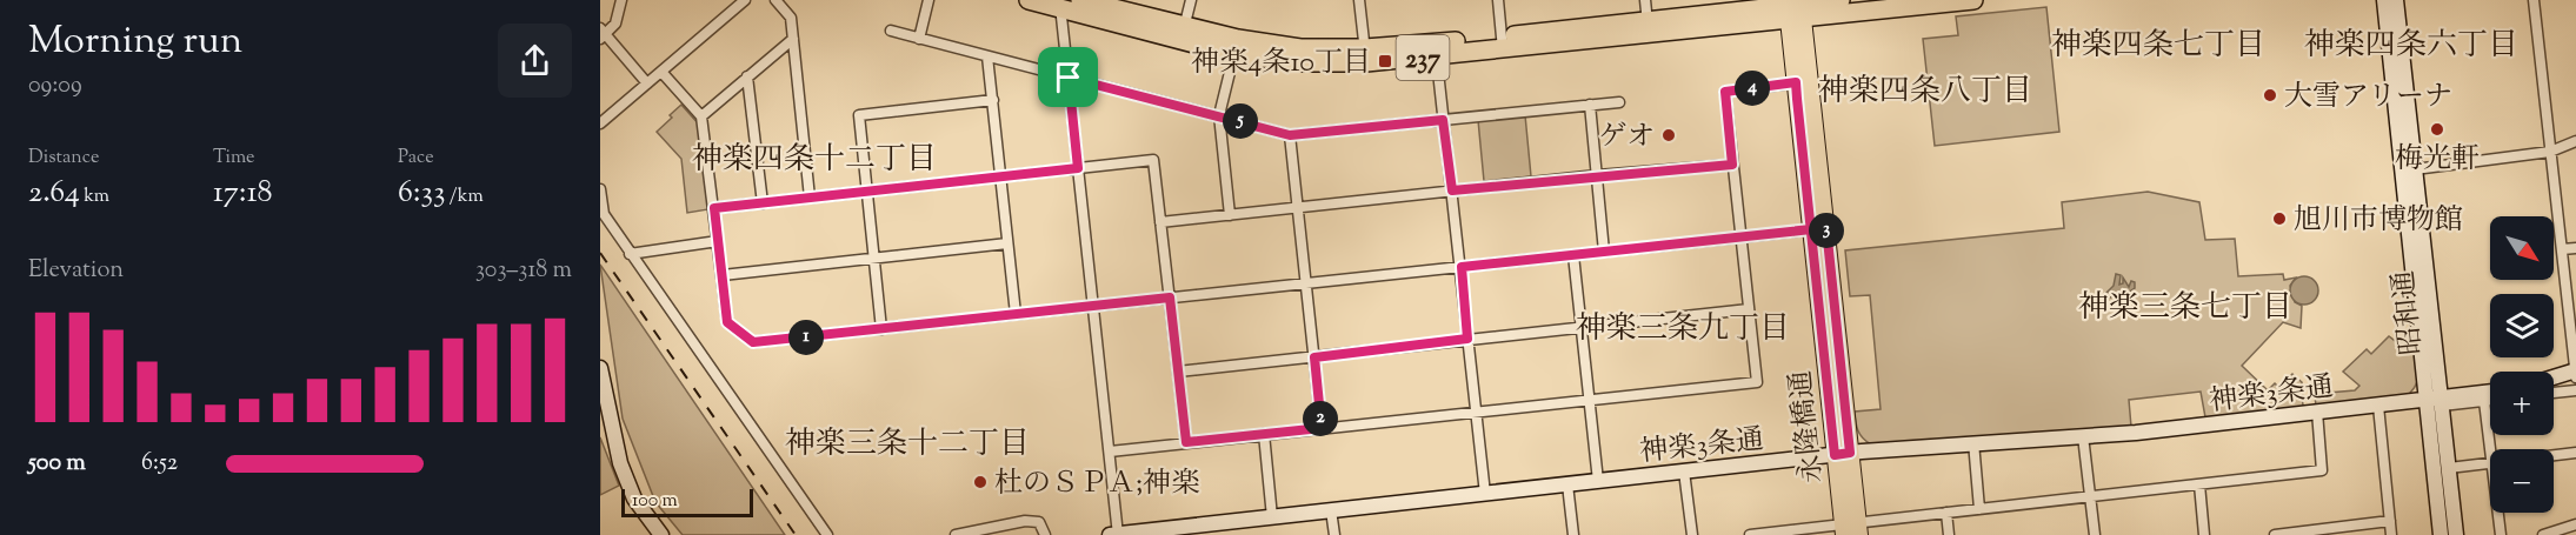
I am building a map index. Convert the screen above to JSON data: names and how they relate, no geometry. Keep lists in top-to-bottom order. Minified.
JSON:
{"streets":{"highway":["237"],"main road":["永隆橋通"],"street":["昭和通","神楽3条通"]},"crossings":[["237","永隆橋通"],["昭和通","神楽3条通"],["神楽3条通","永隆橋通"]],"districts":["神楽四条七丁目","神楽四条六丁目","神楽四条八丁目","神楽四条十二丁目","神楽三条七丁目","神楽三条九丁目","神楽三条十二丁目"],"places":{"transit":["神楽4条10丁目"],"other":["大雪アリーナ","梅光軒","ゲオ","旭川市博物館","杜のＳＰＡ;神楽"]},"scale_bar":"100 m","north":"bottom right","page":{"heading":["Morning run","09:09"],"pins":["4","5","3","1","2"],"stats":[["Distance","2.64 km"],["Time","17:18"],["Pace","6:33 /km"]],"map_buttons":["+","−"],"chart":["Elevation","303–318 m"],"list":[{"name":"500 m","note":"6:52"}],"scale":"100 m"}}
